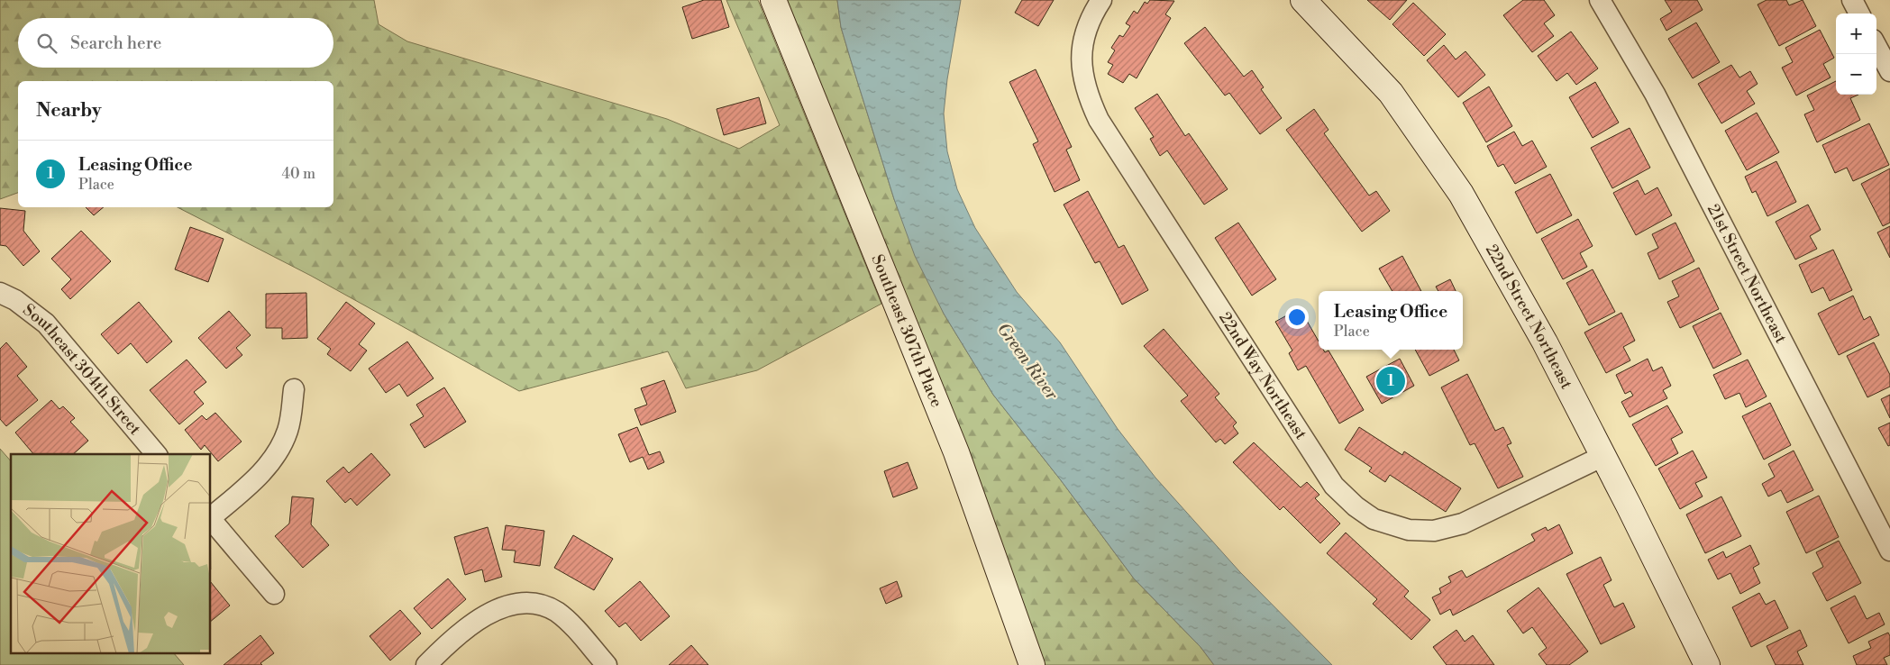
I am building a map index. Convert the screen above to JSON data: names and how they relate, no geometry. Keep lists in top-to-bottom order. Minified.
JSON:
{"streets":{"street":["21st Street Northeast","22nd Street Northeast","Southeast 307th Place","Southeast 304th Street","22nd Way Northeast"]},"crossings":[["22nd Street Northeast","22nd Way Northeast"]],"water":["Green River"],"page":{"map_buttons":["+","−"],"search":"Search here","heading":"Nearby","list":[{"mark":"1","name":"Leasing Office","note":"Place","value":"40 m"}],"popup":["Leasing Office","Place"],"pins":"1"}}
